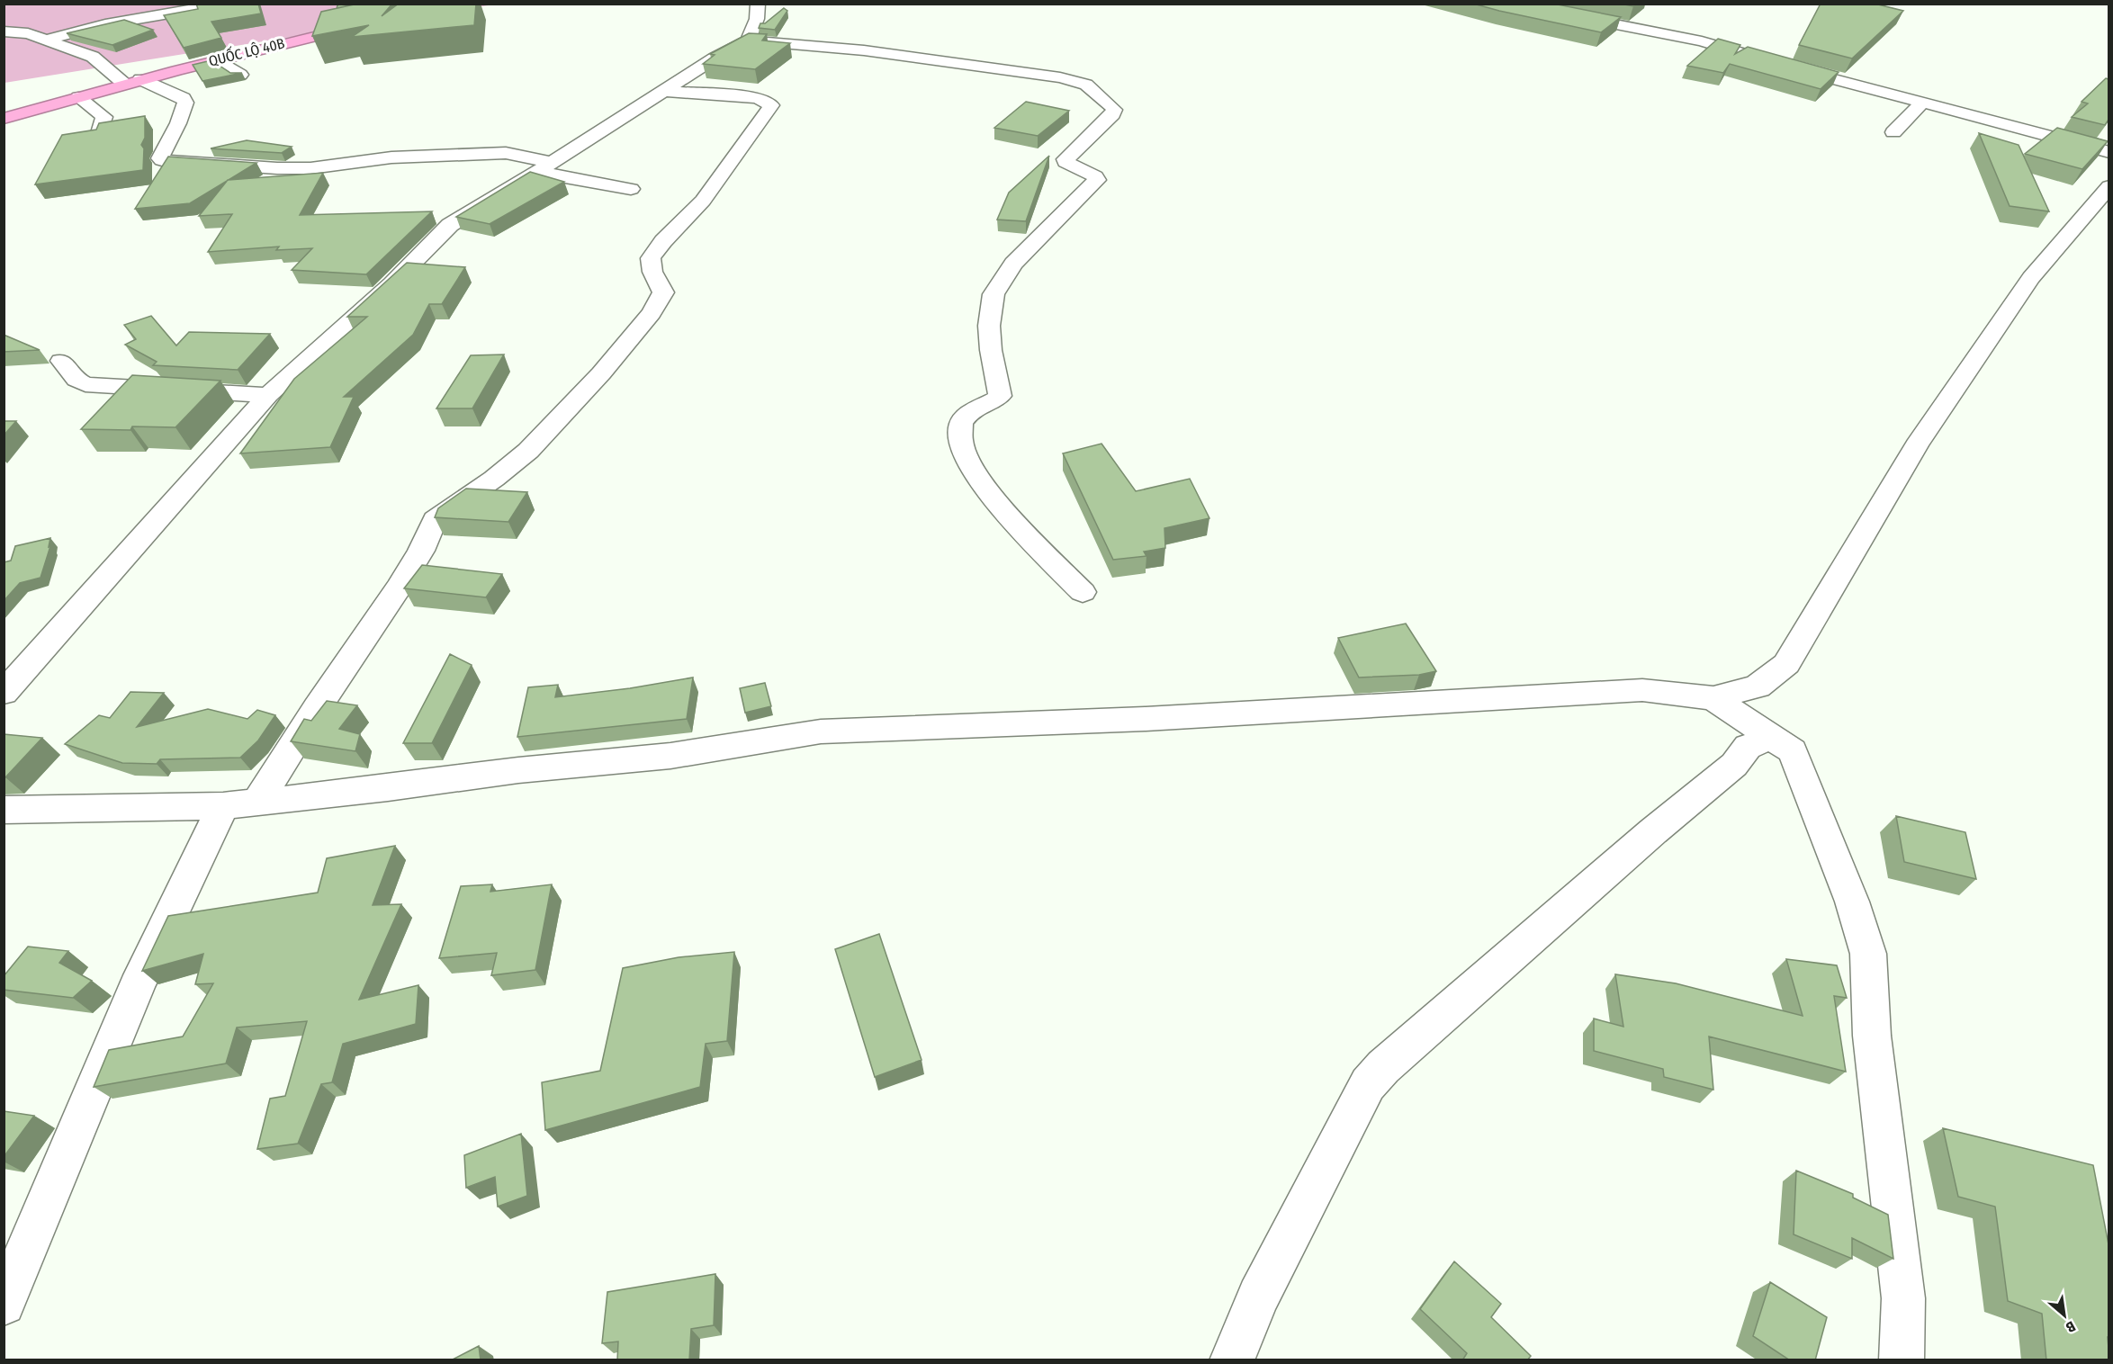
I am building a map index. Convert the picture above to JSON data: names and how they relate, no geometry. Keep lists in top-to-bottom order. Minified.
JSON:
{"streets":{"highway":["QUỐC LỘ 40B"]},"north":"bottom right"}
